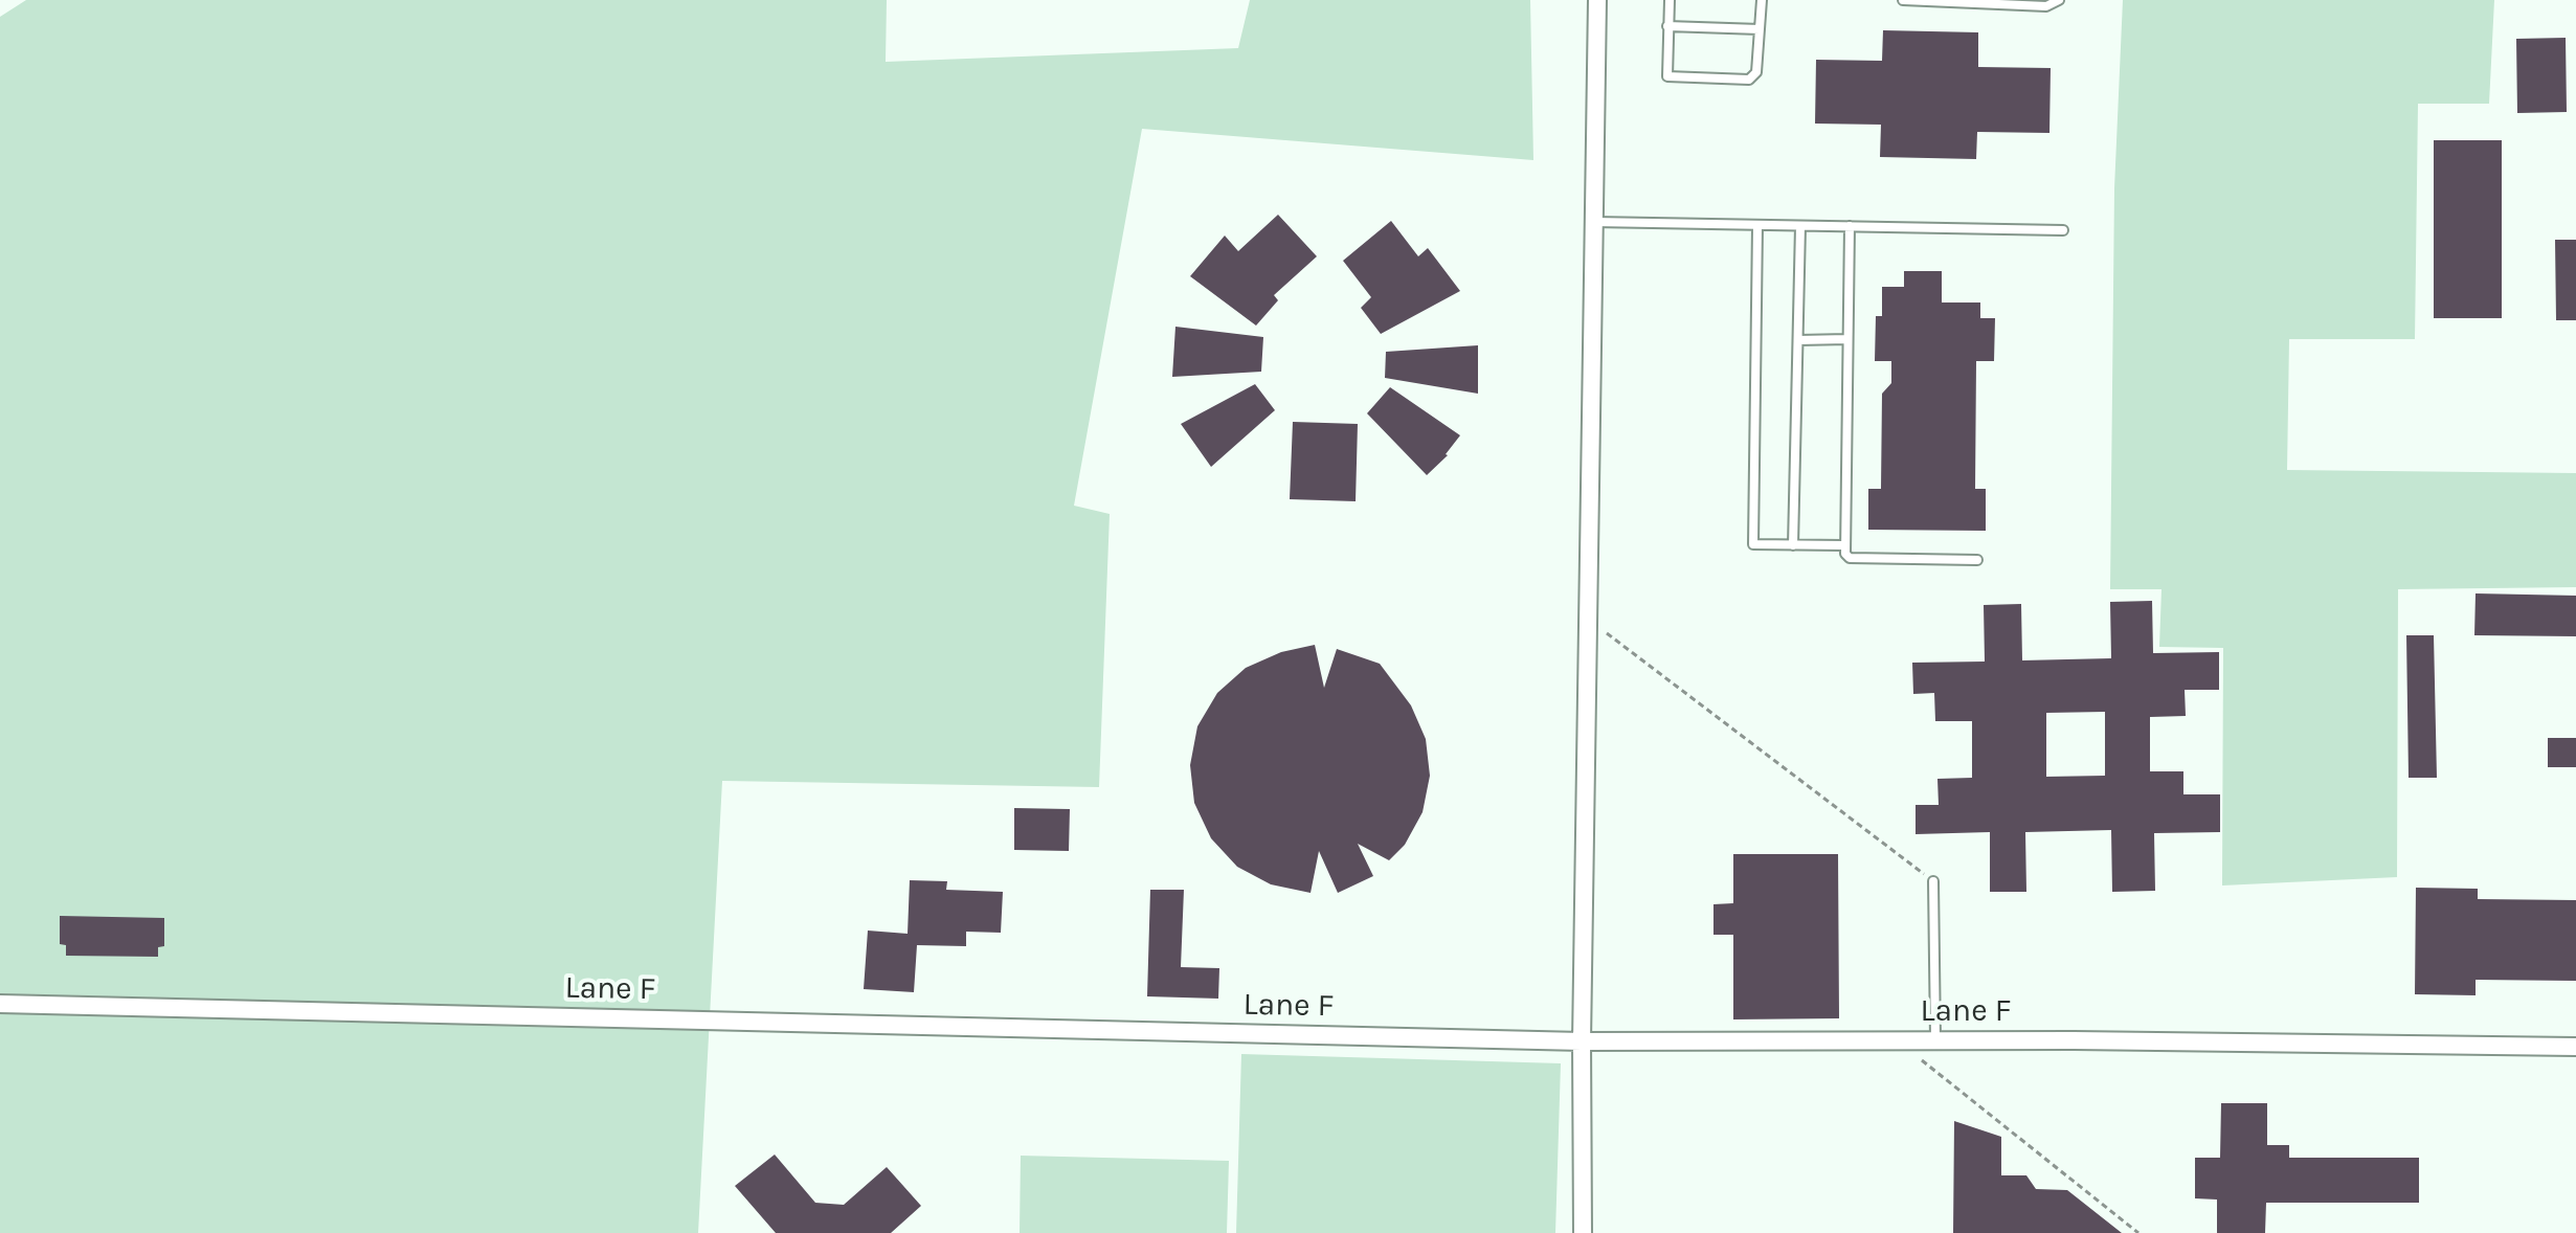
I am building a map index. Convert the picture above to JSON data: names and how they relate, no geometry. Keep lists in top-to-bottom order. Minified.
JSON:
{"streets":{"street":["Lane F"]}}
